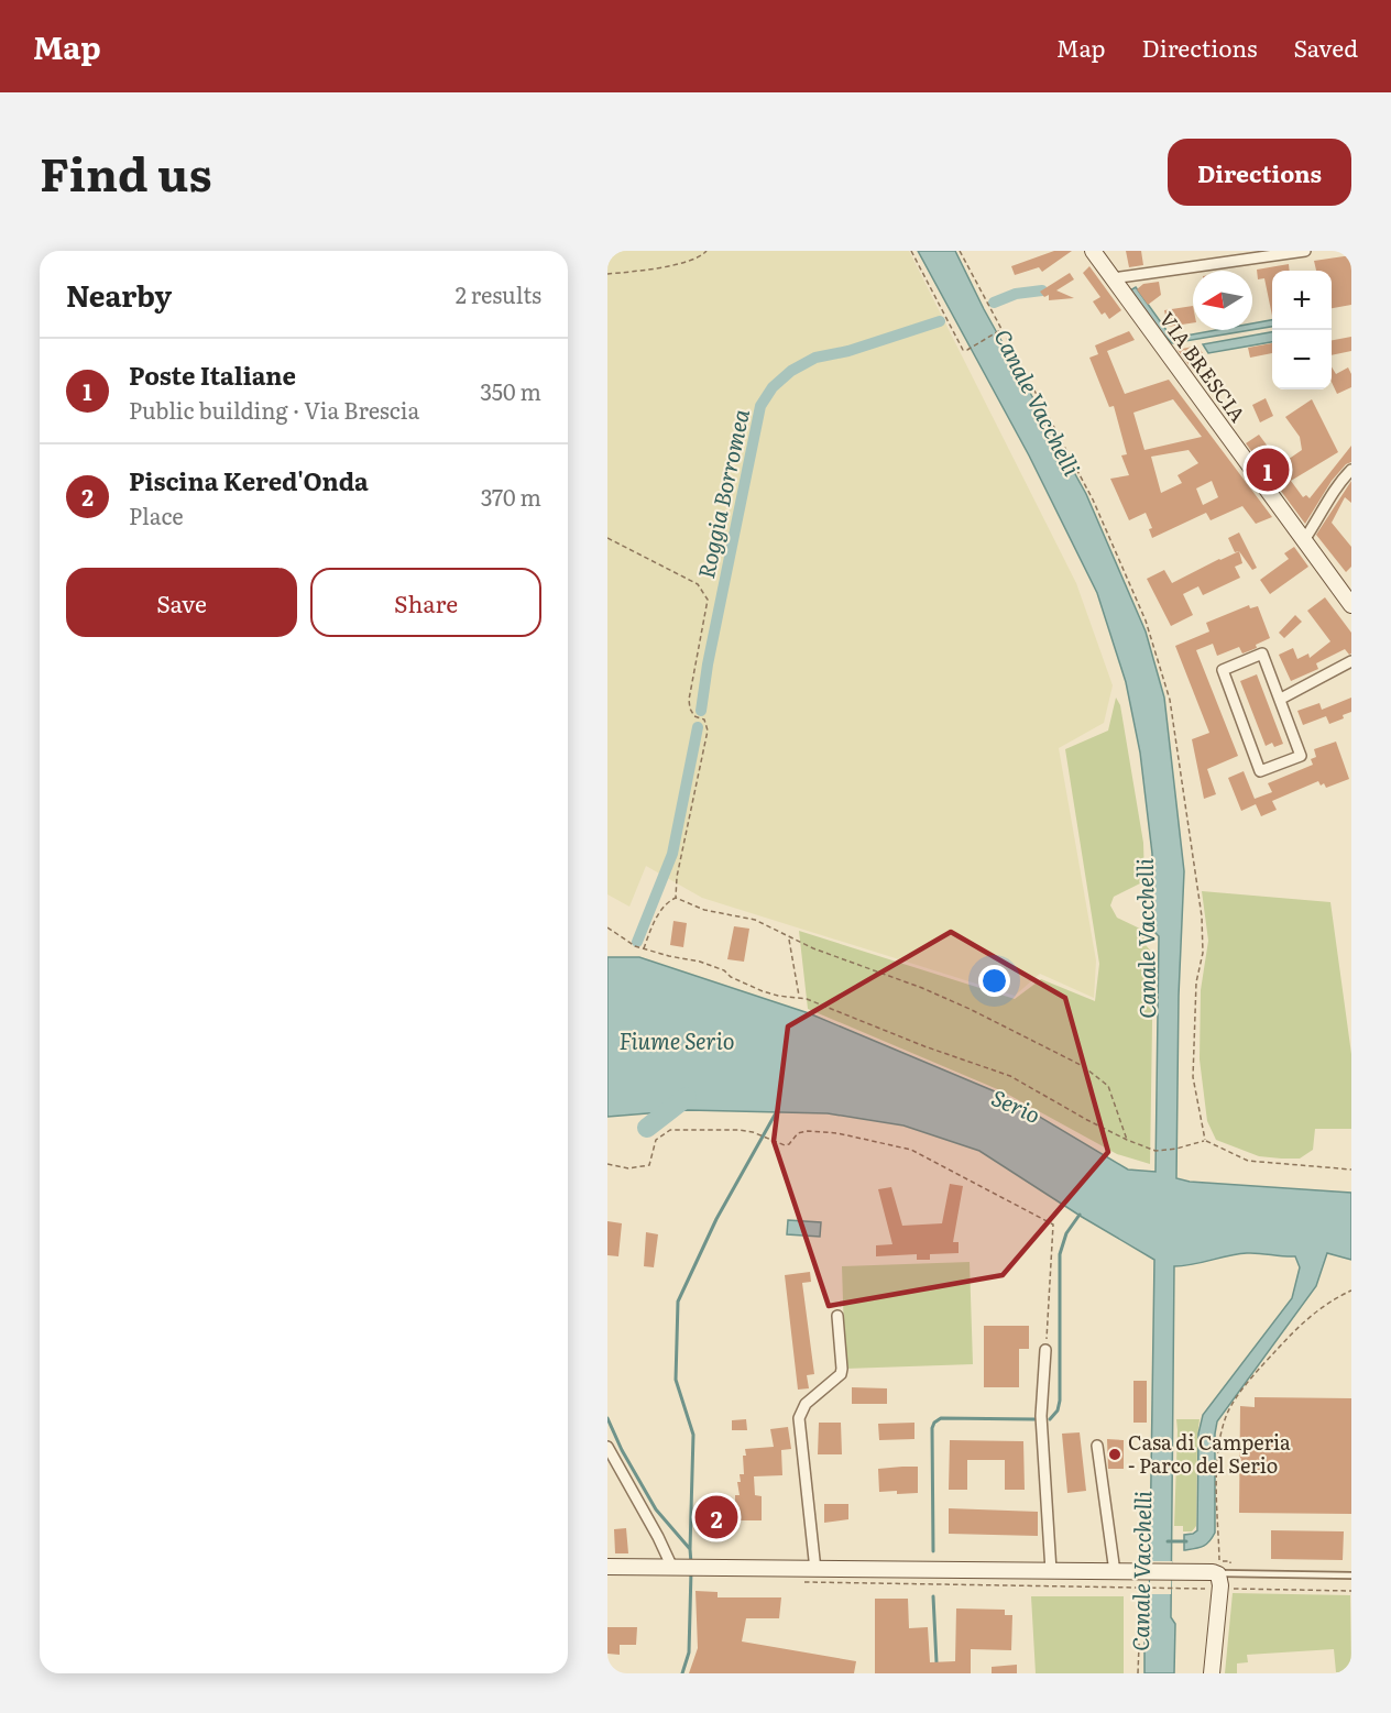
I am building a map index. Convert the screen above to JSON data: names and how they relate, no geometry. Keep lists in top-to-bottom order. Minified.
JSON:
{"streets":{"main road":["VIA BRESCIA"]},"water":["Canale Vacchelli","Roggia Borromea","Fiume Serio","Serio"],"places":["Casa di Camperia - Parco del Serio"],"north":"left","page":{"header":"Map","nav":["Map","Directions","Saved"],"title":"Find us","buttons":["Directions",["Save","Share"]],"heading":["Nearby","2 results"],"map_buttons":["+","−"],"list":[{"mark":"1","name":"Poste Italiane","note":"Public building · Via Brescia","value":"350 m"},{"mark":"2","name":"Piscina Kered'Onda","note":"Place","value":"370 m"}],"pins":["1","2"]}}
